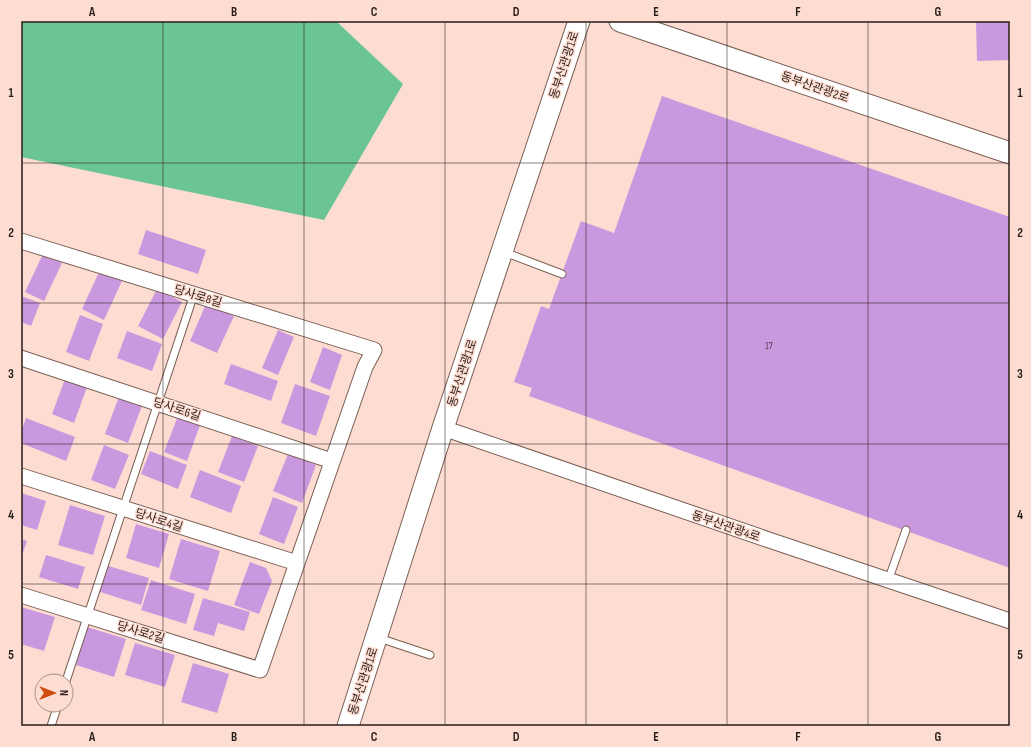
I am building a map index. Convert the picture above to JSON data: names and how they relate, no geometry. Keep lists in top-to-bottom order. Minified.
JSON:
{"streets":{"street":["동부산관광1로","동부산관광2로","당사로8길","당사로6길","당사로4길","동부산관광4로","당사로2길"]},"crossings":[["동부산관광1로","동부산관광4로"],["당사로8길","당사로6길"],["당사로4길","당사로2길"]],"house_numbers":["17"],"north":"right","grid":{"columns":["A","B","C","D","E","F","G"],"rows":["1","2","3","4","5"]}}
